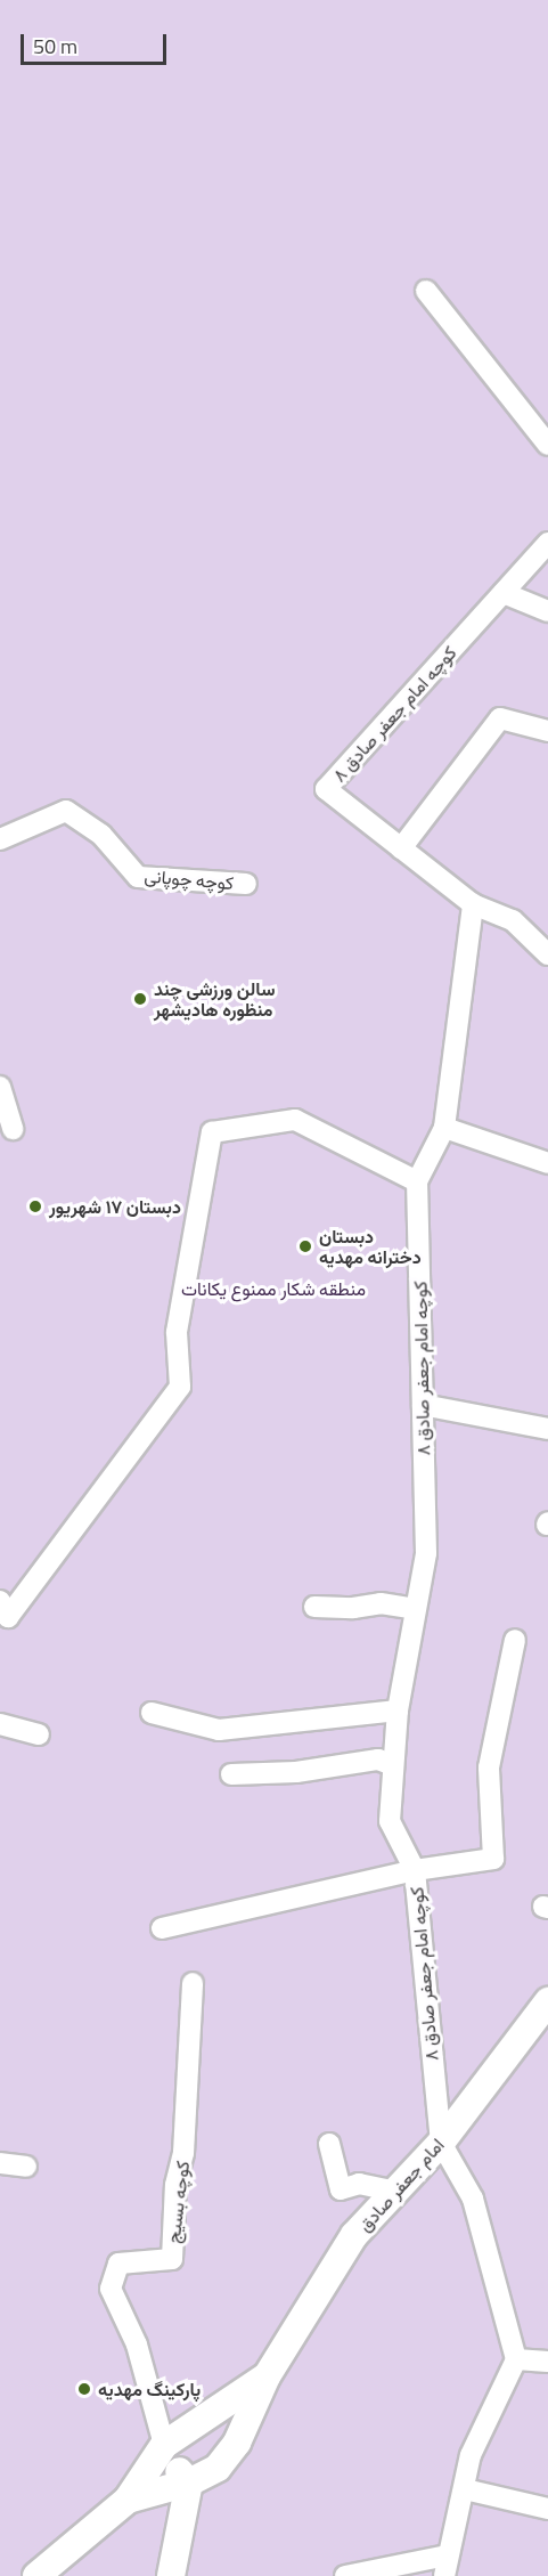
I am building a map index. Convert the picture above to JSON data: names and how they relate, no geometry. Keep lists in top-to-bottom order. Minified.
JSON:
{"streets":{"main road":["امام جعفر صادق"],"street":["کوچه امام جعفر صادق ۸","کوچه چوپانی","کوچه بسیج"]},"crossings":[["کوچه امام جعفر صادق ۸","امام جعفر صادق"]],"parks":["منطقه شکار ممنوع یکانات"],"places":["سالن ورزشی چند منظوره هادیشهر","دبستان ۱۷ شهریور","دبستان دخترانه مهدیه","پارکینگ مهدیه"],"scale_bar":"50 m"}
